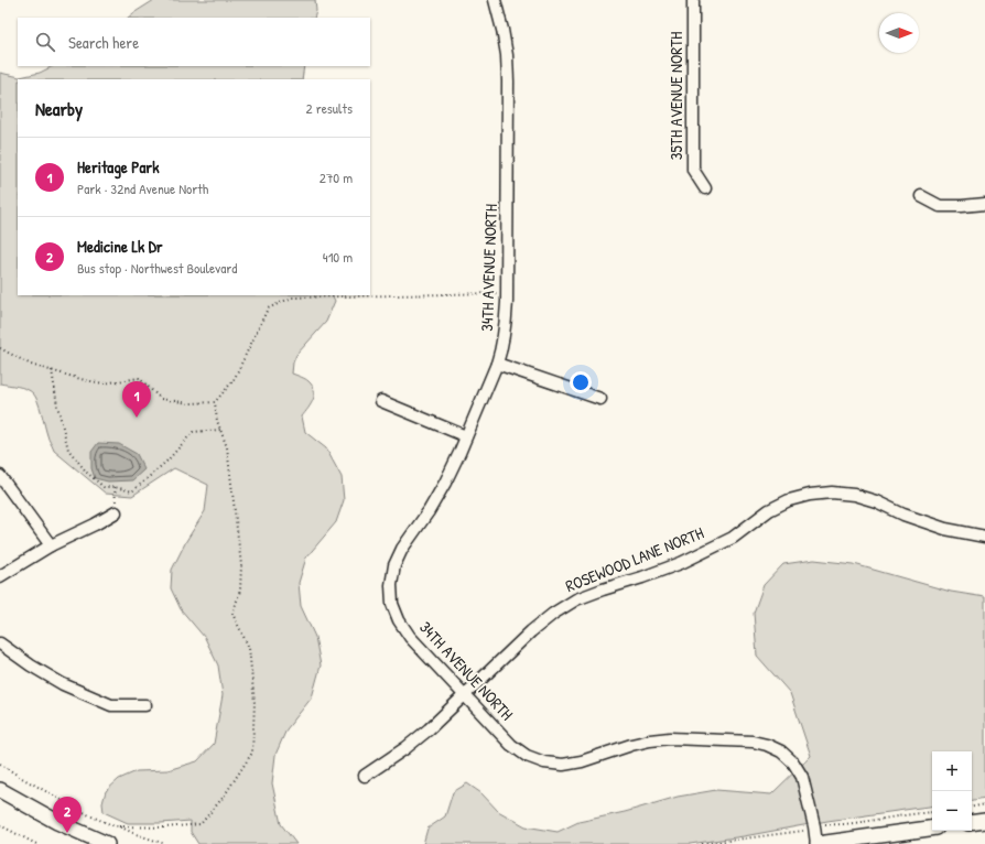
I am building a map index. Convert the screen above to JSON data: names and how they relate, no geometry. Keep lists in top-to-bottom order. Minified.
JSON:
{"streets":{"street":["35TH AVENUE NORTH","34TH AVENUE NORTH","ROSEWOOD LANE NORTH"]},"crossings":[["34TH AVENUE NORTH","ROSEWOOD LANE NORTH"]],"north":"right","page":{"search":"Search here","heading":["Nearby","2 results"],"list":[{"mark":"1","name":"Heritage Park","note":"Park · 32nd Avenue North","value":"270 m"},{"mark":"2","name":"Medicine Lk Dr","note":"Bus stop · Northwest Boulevard","value":"410 m"}],"pins":["1","2"],"map_buttons":["+","−"]}}
